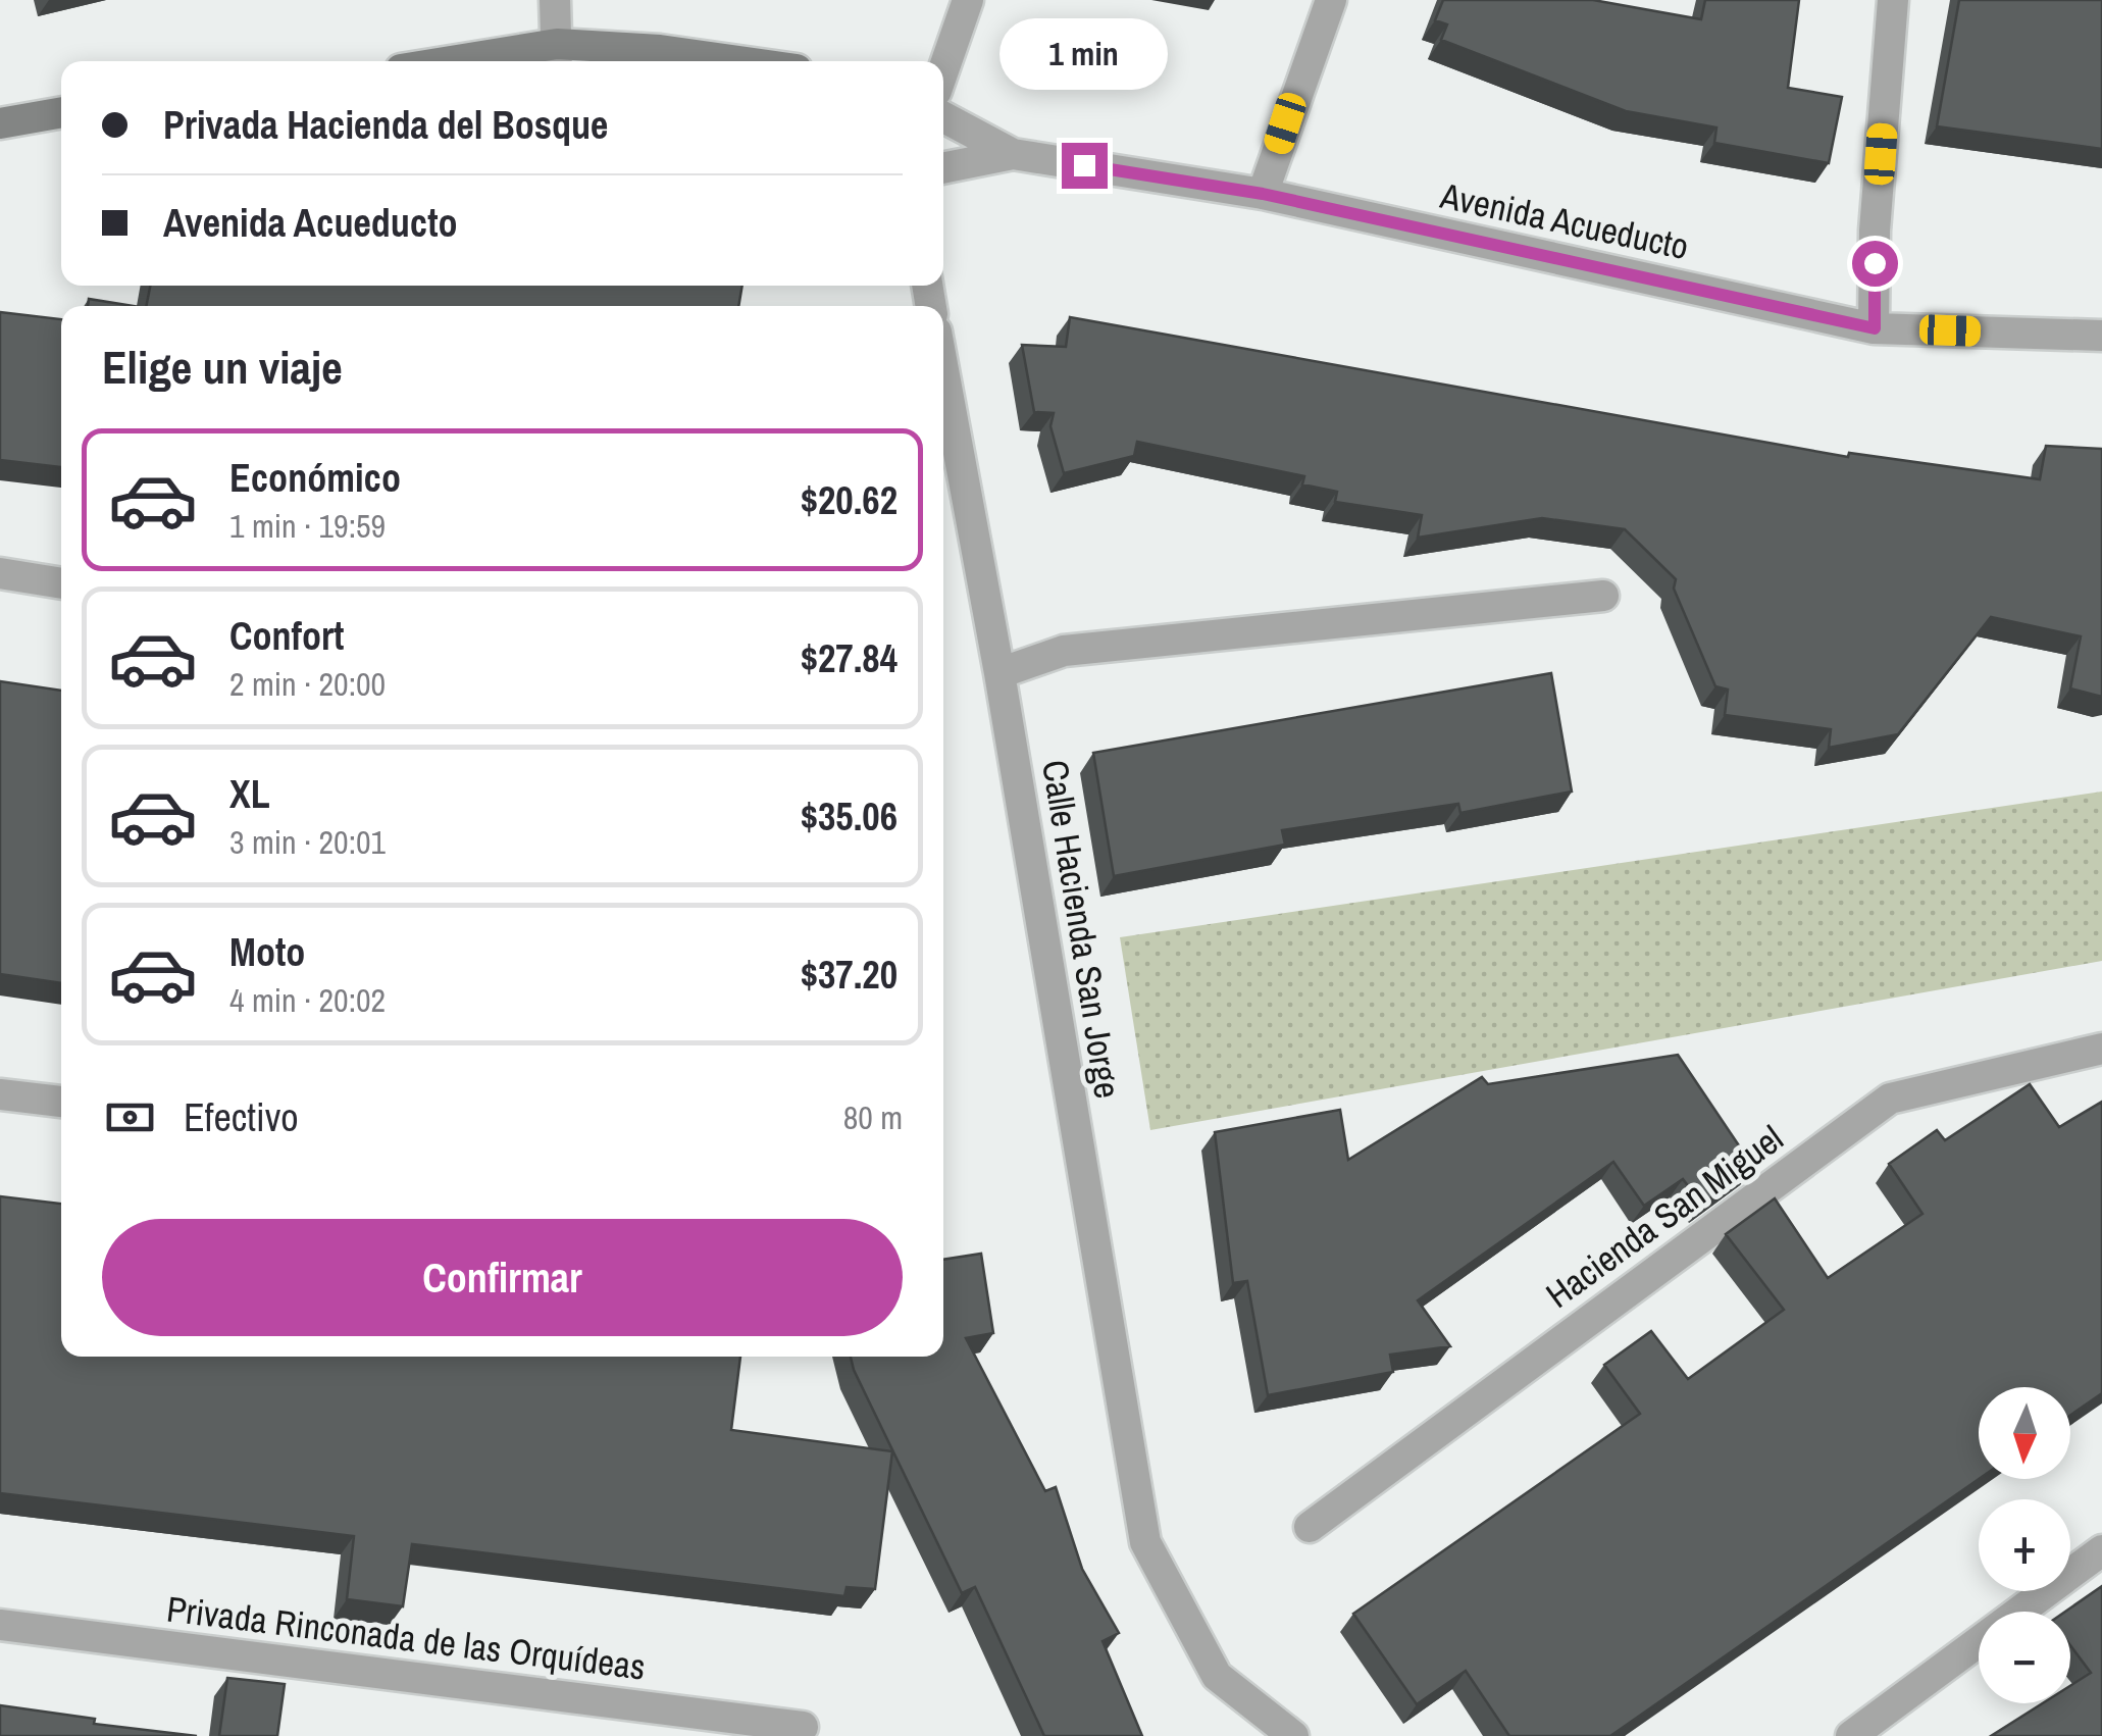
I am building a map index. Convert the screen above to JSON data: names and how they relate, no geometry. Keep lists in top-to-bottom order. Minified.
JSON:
{"streets":{"street":["Avenida Acueducto","Calle Hacienda San Jorge","Hacienda San Miguel","Privada Rinconada de las Orquídeas"]},"north":"bottom","page":{"bubble":"1 min","banner":["Privada Hacienda del Bosque","Avenida Acueducto"],"heading":"Elige un viaje","list":[{"name":"Económico","note":"1 min · 19:59","value":"$20.62"},{"name":"Confort","note":"2 min · 20:00","value":"$27.84"},{"name":"XL","note":"3 min · 20:01","value":"$35.06"},{"name":"Moto","note":"4 min · 20:02","value":"$37.20"}],"pay":["Efectivo","80 m"],"buttons":"Confirmar","map_buttons":["+","−"]}}
